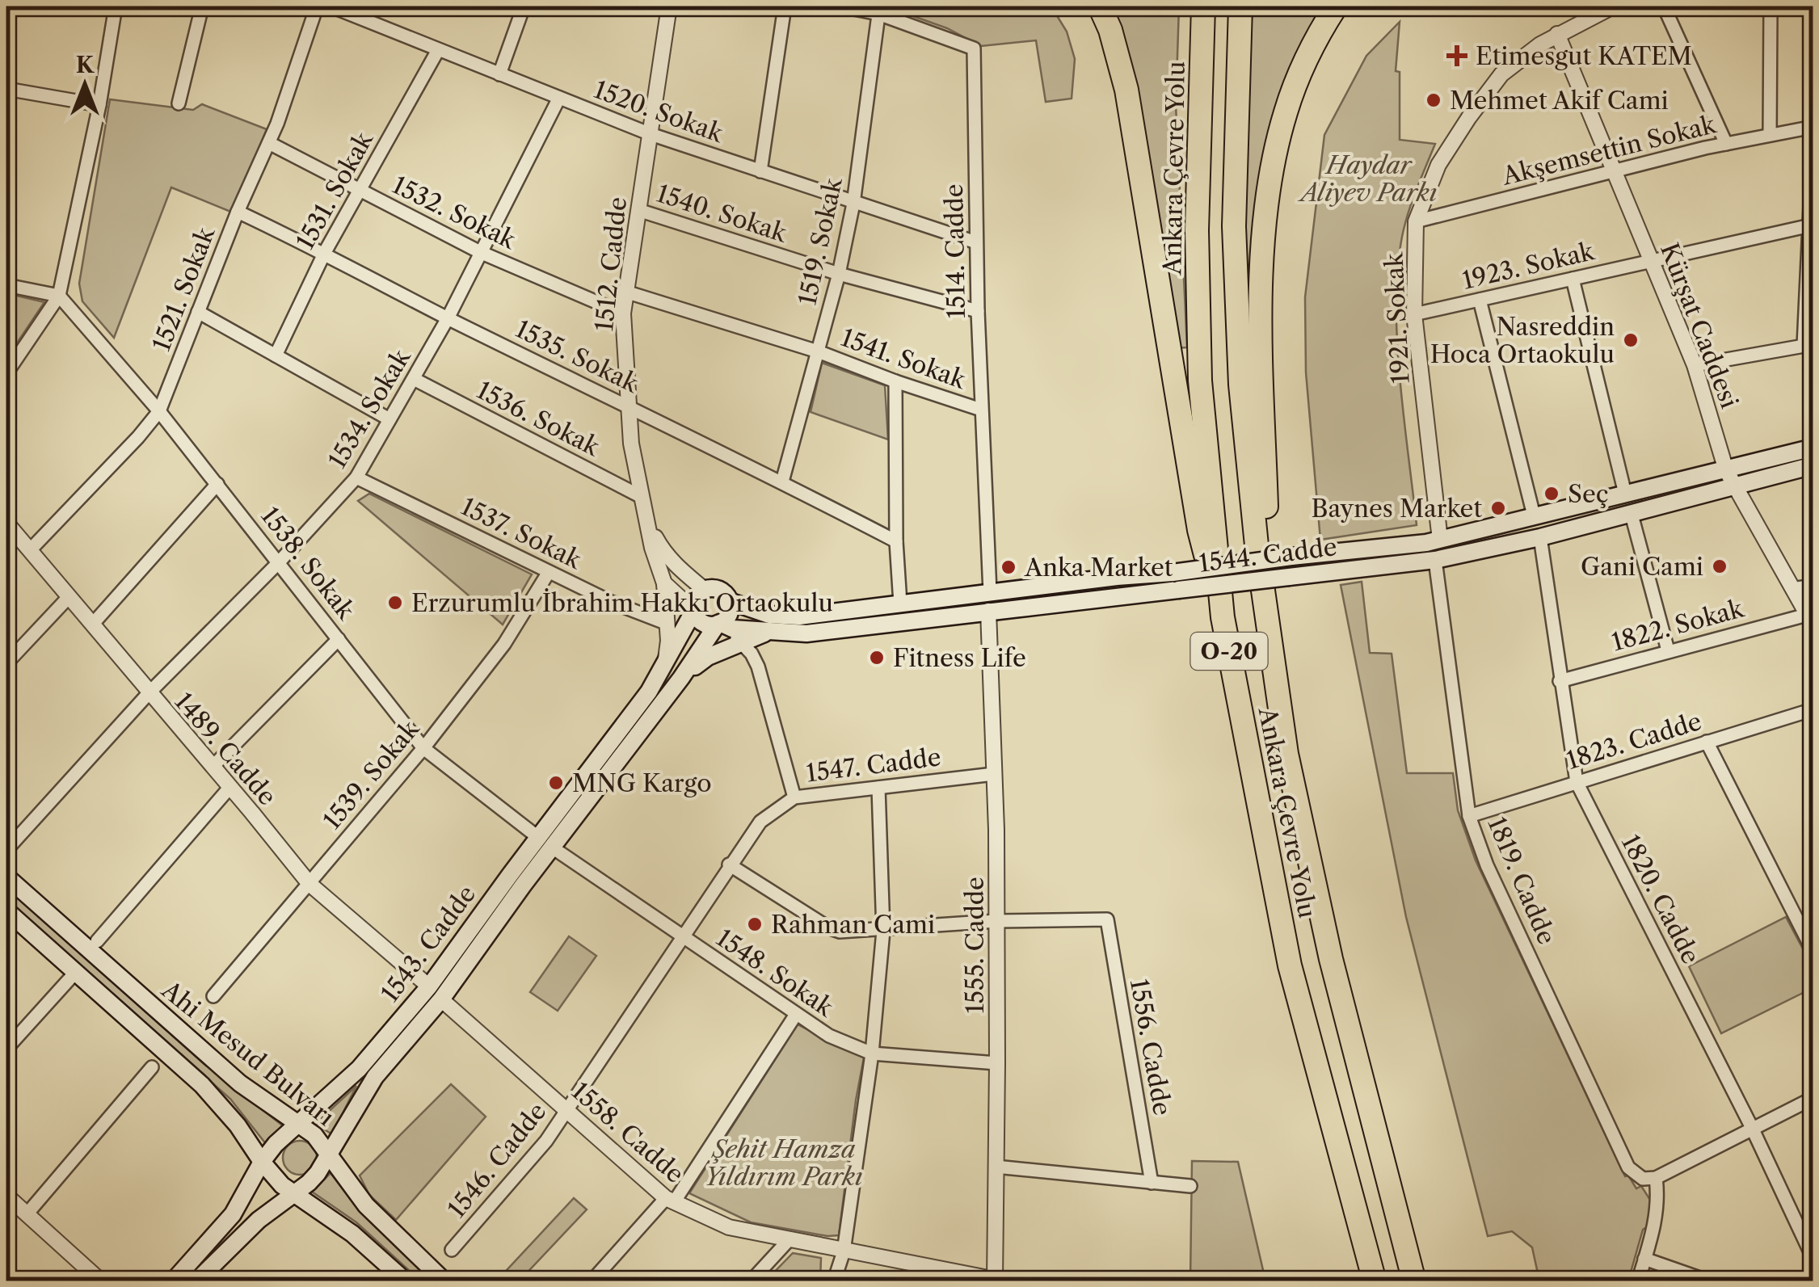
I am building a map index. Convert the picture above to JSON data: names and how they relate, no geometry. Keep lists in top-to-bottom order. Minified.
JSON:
{"streets":{"highway":["Ankara Çevre Yolu","O-20"],"main road":["1544. Cadde","1543. Cadde","Ahi Mesud Bulvarı"],"street":["1520. Sokak","Akşemsettin Sokak","1531. Sokak","1532. Sokak","1540. Sokak","1519. Sokak","1514. Cadde","1512. Cadde","1923. Sokak","1521. Sokak","1921. Sokak","Kürşat Caddesi","1535. Sokak","1541. Sokak","1534. Sokak","1536. Sokak","1537. Sokak","1538. Sokak","1822. Sokak","1823. Cadde","1489. Cadde","1547. Cadde","1539. Sokak","1819. Cadde","1820. Cadde","1555. Cadde","1548. Sokak","1556. Cadde","1558. Cadde","1546. Cadde"]},"crossings":[["1520. Sokak","1531. Sokak"],["1520. Sokak","1519. Sokak"],["1520. Sokak","1514. Cadde"],["1520. Sokak","1512. Cadde"],["1520. Sokak","1534. Sokak"],["Akşemsettin Sokak","1921. Sokak"],["Akşemsettin Sokak","Kürşat Caddesi"],["1531. Sokak","1532. Sokak"],["1531. Sokak","1535. Sokak"],["1532. Sokak","1512. Cadde"],["1532. Sokak","1521. Sokak"],["1532. Sokak","1534. Sokak"],["1540. Sokak","1519. Sokak"],["1540. Sokak","1514. Cadde"],["1540. Sokak","1512. Cadde"],["1519. Sokak","1514. Cadde"],["1519. Sokak","1535. Sokak"],["1519. Sokak","1541. Sokak"],["1514. Cadde","1541. Sokak"],["1514. Cadde","1544. Cadde"],["1512. Cadde","1535. Sokak"],["1512. Cadde","1541. Sokak"],["1512. Cadde","1536. Sokak"],["1512. Cadde","1537. Sokak"],["1512. Cadde","1544. Cadde"],["1512. Cadde","1543. Cadde"],["1923. Sokak","1921. Sokak"],["1923. Sokak","Kürşat Caddesi"],["1521. Sokak","1535. Sokak"],["1521. Sokak","1538. Sokak"],["1521. Sokak","1489. Cadde"],["1921. Sokak","Kürşat Caddesi"],["1921. Sokak","1544. Cadde"],["Kürşat Caddesi","1544. Cadde"],["Kürşat Caddesi","1822. Sokak"],["1535. Sokak","1534. Sokak"],["1534. Sokak","1536. Sokak"],["1534. Sokak","1537. Sokak"],["1534. Sokak","1538. Sokak"],["1534. Sokak","1489. Cadde"],["1537. Sokak","1539. Sokak"],["1544. Cadde","1819. Cadde"],["1544. Cadde","1820. Cadde"],["1544. Cadde","1543. Cadde"],["1544. Cadde","1555. Cadde"],["1538. Sokak","1539. Sokak"],["1538. Sokak","1543. Cadde"],["1538. Sokak","1548. Sokak"],["1822. Sokak","1820. Cadde"],["1823. Cadde","1819. Cadde"],["1823. Cadde","1820. Cadde"],["1489. Cadde","1539. Sokak"],["1489. Cadde","1543. Cadde"],["1547. Cadde","1555. Cadde"],["1547. Cadde","1548. Sokak"],["1547. Cadde","1546. Cadde"],["1543. Cadde","1548. Sokak"],["1543. Cadde","Ahi Mesud Bulvarı"],["1543. Cadde","1558. Cadde"],["1555. Cadde","1548. Sokak"],["1555. Cadde","1556. Cadde"],["1555. Cadde","1558. Cadde"],["1548. Sokak","1546. Cadde"],["1558. Cadde","1546. Cadde"]],"parks":["Haydar Aliyev Parkı","Şehit Hamza Yıldırım Parkı"],"places":{"health":["Etimesgut KATEM"],"other":["Mehmet Akif Cami","Nasreddin Hoca Ortaokulu","Seç","Baynes Market","Gani Cami","Anka Market","Erzurumlu İbrahim Hakkı Ortaokulu","Fitness Life","MNG Kargo","Rahman Cami"]},"north":"top"}
